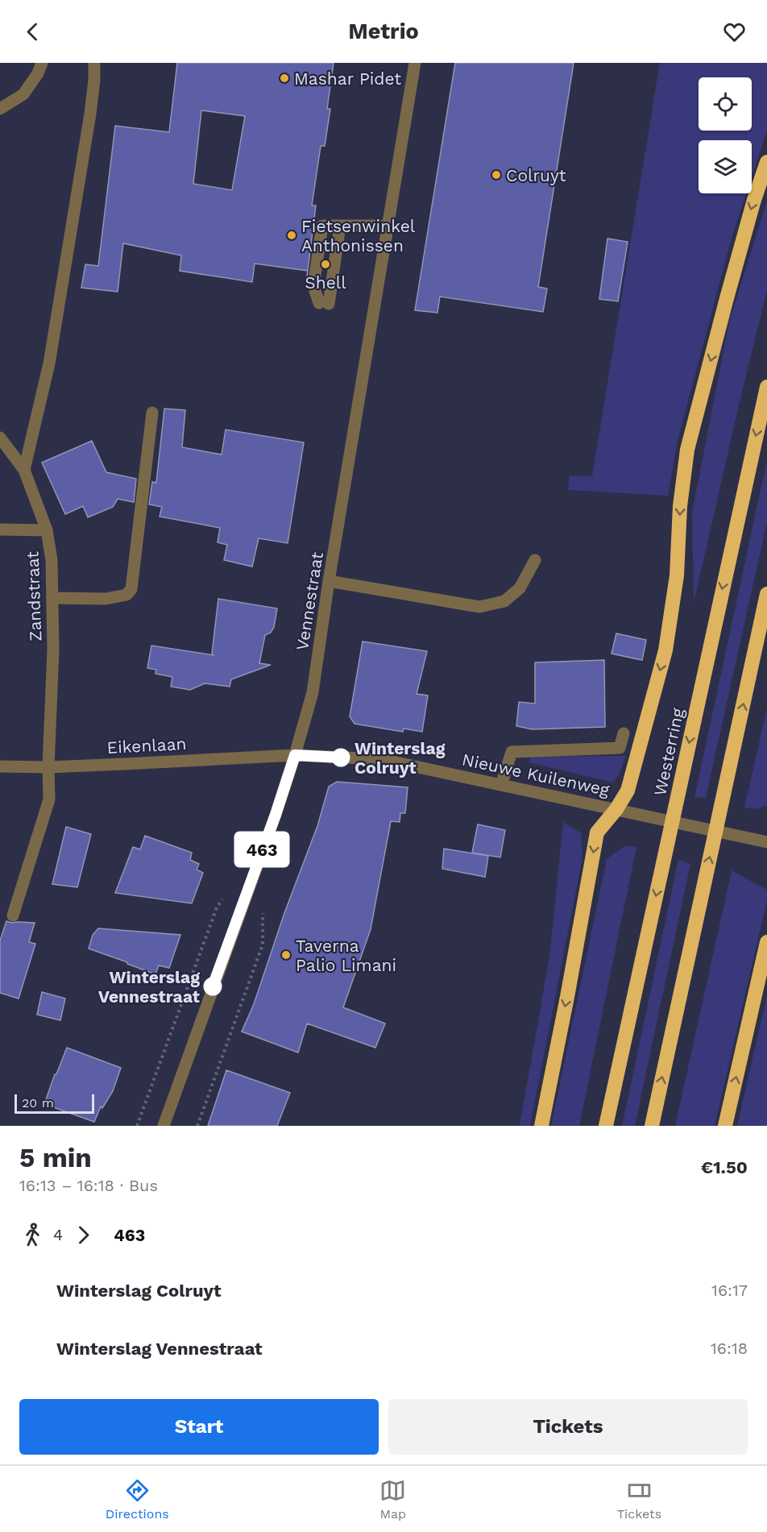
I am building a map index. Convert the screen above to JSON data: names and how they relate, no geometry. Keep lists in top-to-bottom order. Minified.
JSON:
{"streets":{"highway":["Westerring"],"street":["Zandstraat","Vennestraat","Eikenlaan","Nieuwe Kuilenweg"]},"crossings":[["Zandstraat","Eikenlaan"],["Vennestraat","Eikenlaan"],["Vennestraat","Nieuwe Kuilenweg"],["Eikenlaan","Nieuwe Kuilenweg"]],"places":["Mashar Pidet","Colruyt","Fietsenwinkel Anthonissen","Shell","Winterslag Colruyt","Taverna Palio Limani","Winterslag Vennestraat"],"lines":["bus line 463"],"scale_bar":"20 m","page":{"header":"Metrio","on_map":"463","scale":"20 m","heading":["5 min","16:13 – 16:18 · Bus","€1.50"],"legs":["4","463"],"list":[{"name":"Winterslag Colruyt","value":"16:17"},{"name":"Winterslag Vennestraat","value":"16:18"}],"buttons":["Start","Tickets"],"tabs":["Directions","Map","Tickets"]}}
